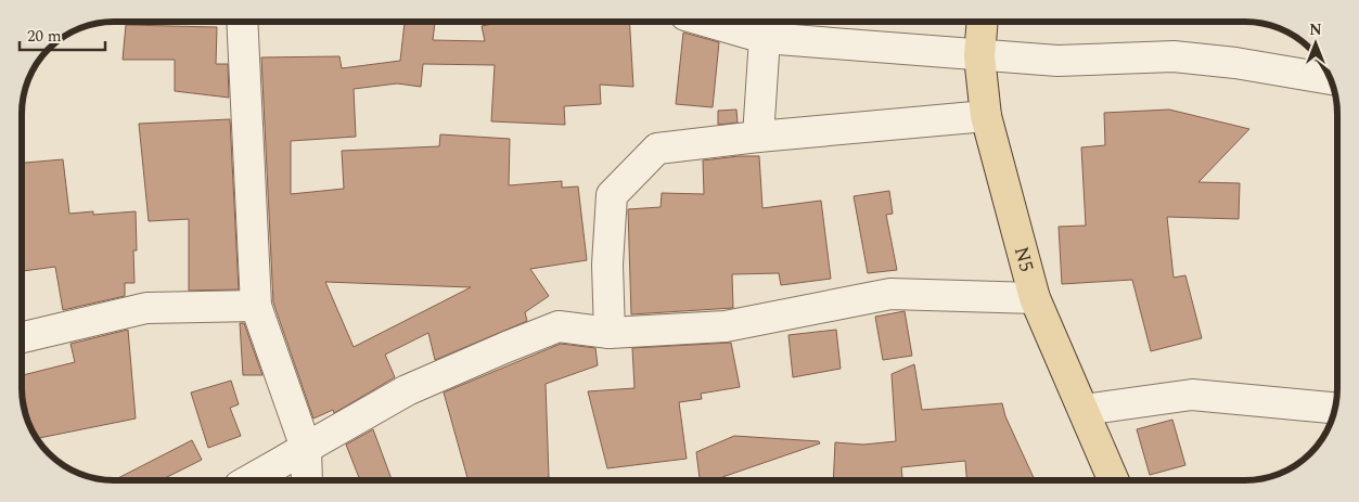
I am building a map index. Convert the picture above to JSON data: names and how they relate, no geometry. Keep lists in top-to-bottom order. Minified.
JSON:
{"streets":{"main road":["N5"]},"scale_bar":"20 m","north":"top"}
